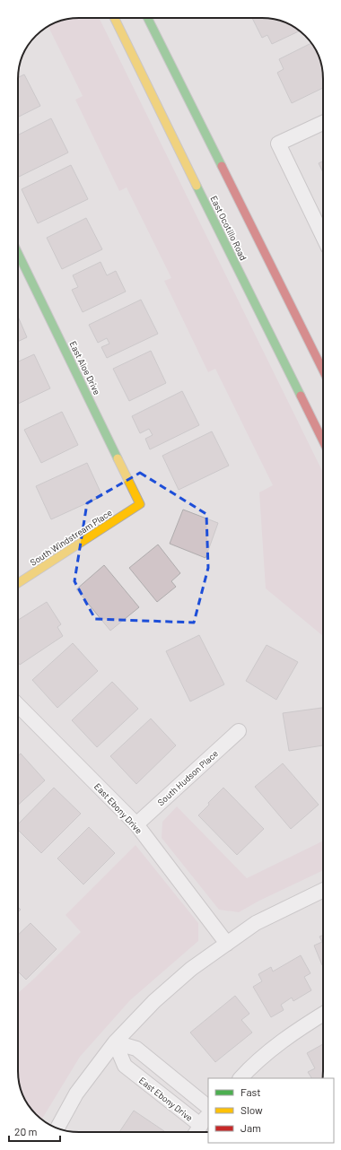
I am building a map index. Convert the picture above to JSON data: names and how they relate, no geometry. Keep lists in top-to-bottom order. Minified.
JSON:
{"streets":{"main road":["East Ocotillo Road","East Aloe Drive","South Windstream Place"],"street":["South Hudson Place","East Ebony Drive"]},"crossings":[["East Aloe Drive","South Windstream Place"],["South Hudson Place","East Ebony Drive"]],"legend":["Fast","Slow","Jam"],"scale_bar":"20 m"}
